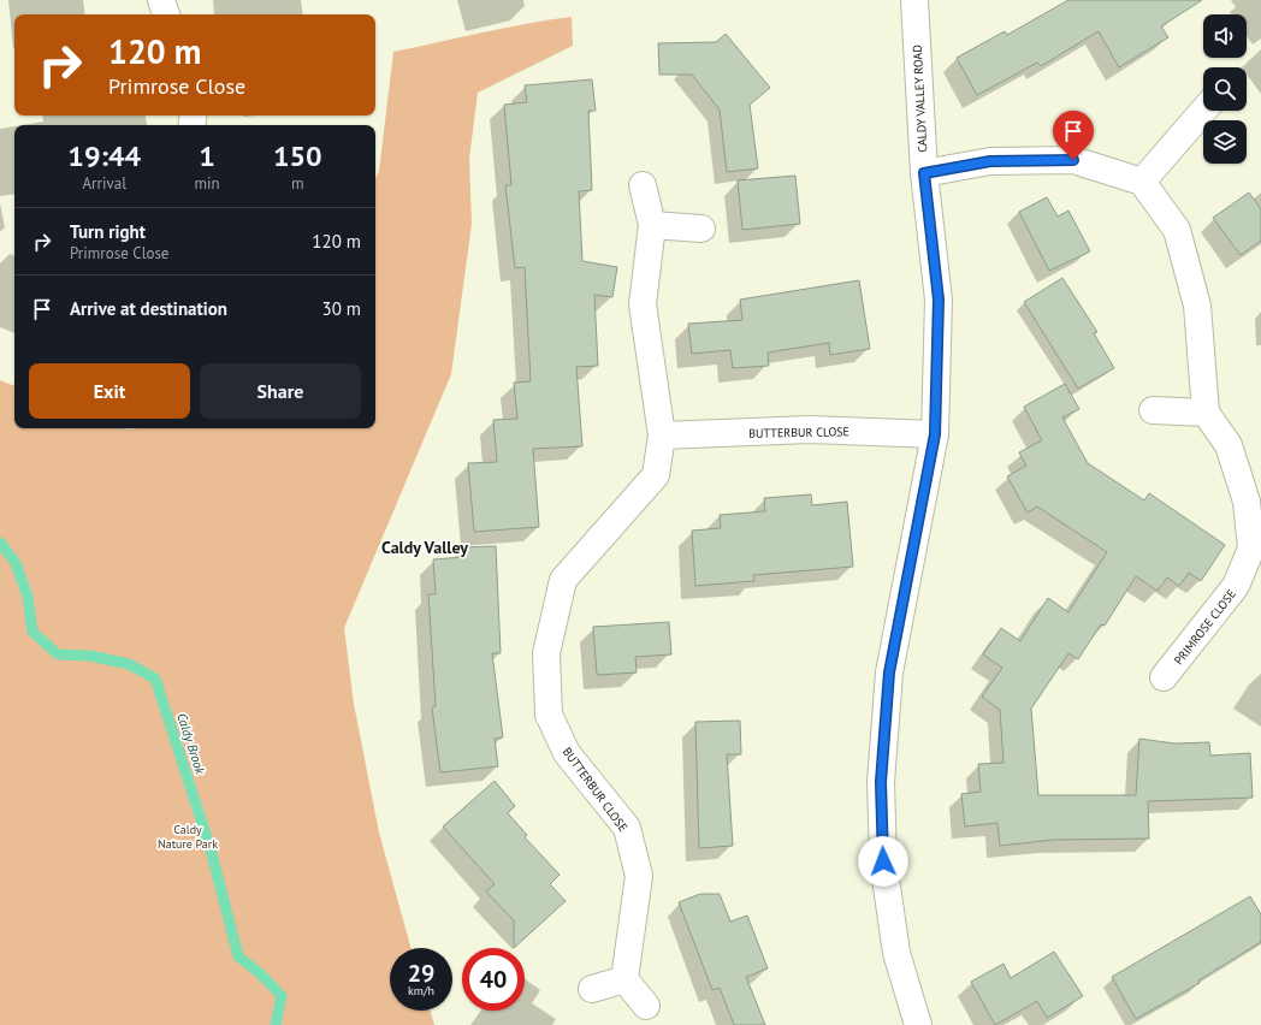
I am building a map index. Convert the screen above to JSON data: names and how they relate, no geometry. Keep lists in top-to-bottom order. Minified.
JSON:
{"streets":{"street":["CALDY VALLEY ROAD","BUTTERBUR CLOSE","PRIMROSE CLOSE"]},"crossings":[["CALDY VALLEY ROAD","BUTTERBUR CLOSE"]],"districts":["Caldy Valley"],"water":["Caldy Brook"],"parks":["Caldy Nature Park"],"page":{"turn":["120 m","Primrose Close"],"eta":["19:44","Arrival","1","min","150","m"],"list":[{"name":"Turn right","note":"Primrose Close","value":"120 m"},{"name":"Arrive at destination","value":"30 m"}],"buttons":["Exit","Share"],"speed":"29 km/h","limit":"40"}}
